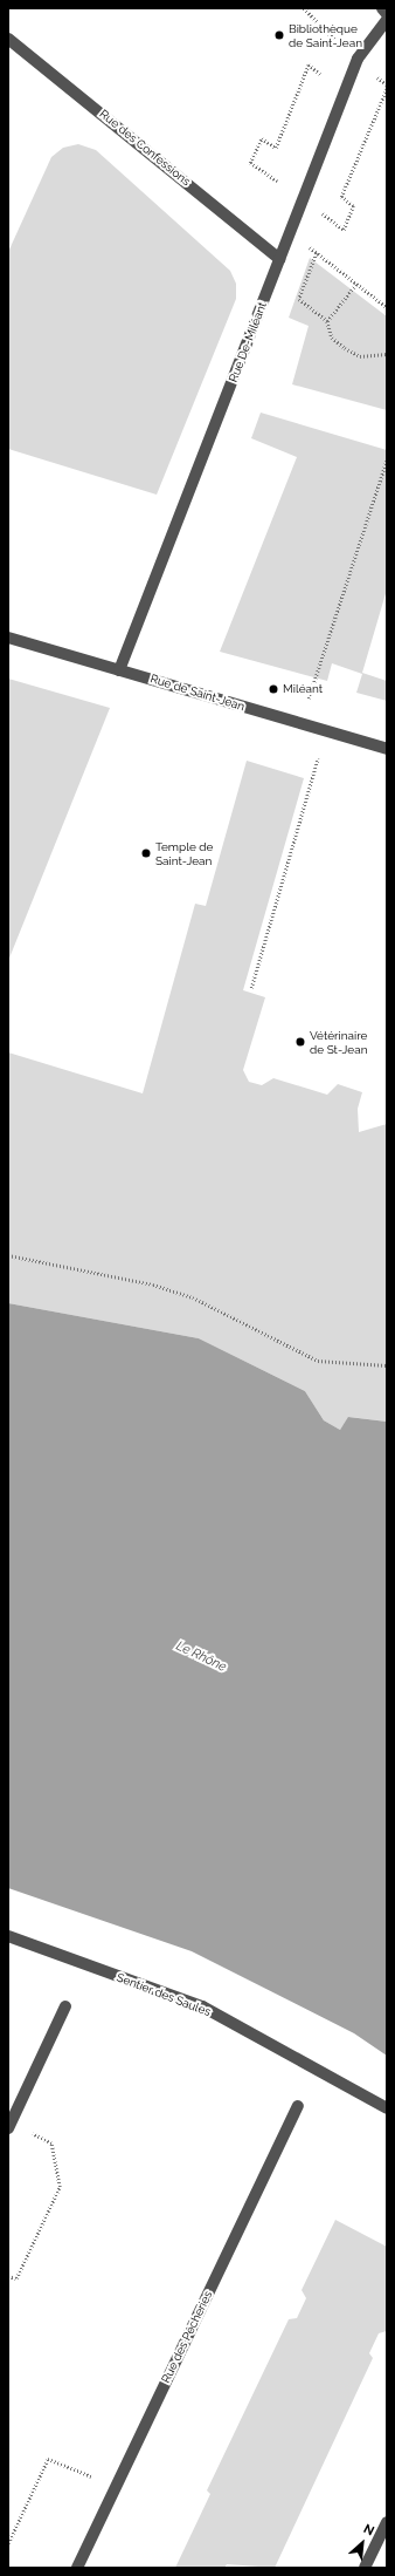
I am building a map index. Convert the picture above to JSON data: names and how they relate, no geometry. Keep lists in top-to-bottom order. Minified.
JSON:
{"streets":{"street":["Rue des Confessions","Rue De-Miléant","Rue de Saint-Jean","Sentier des Saules","Rue des Pêcheries"]},"crossings":[["Rue des Confessions","Rue De-Miléant"],["Rue De-Miléant","Rue de Saint-Jean"]],"water":["Le Rhône"],"places":["Bibliothèque de Saint-Jean","Miléant","Temple de Saint-Jean","Vétérinaire de St-Jean"],"north":"top right"}
